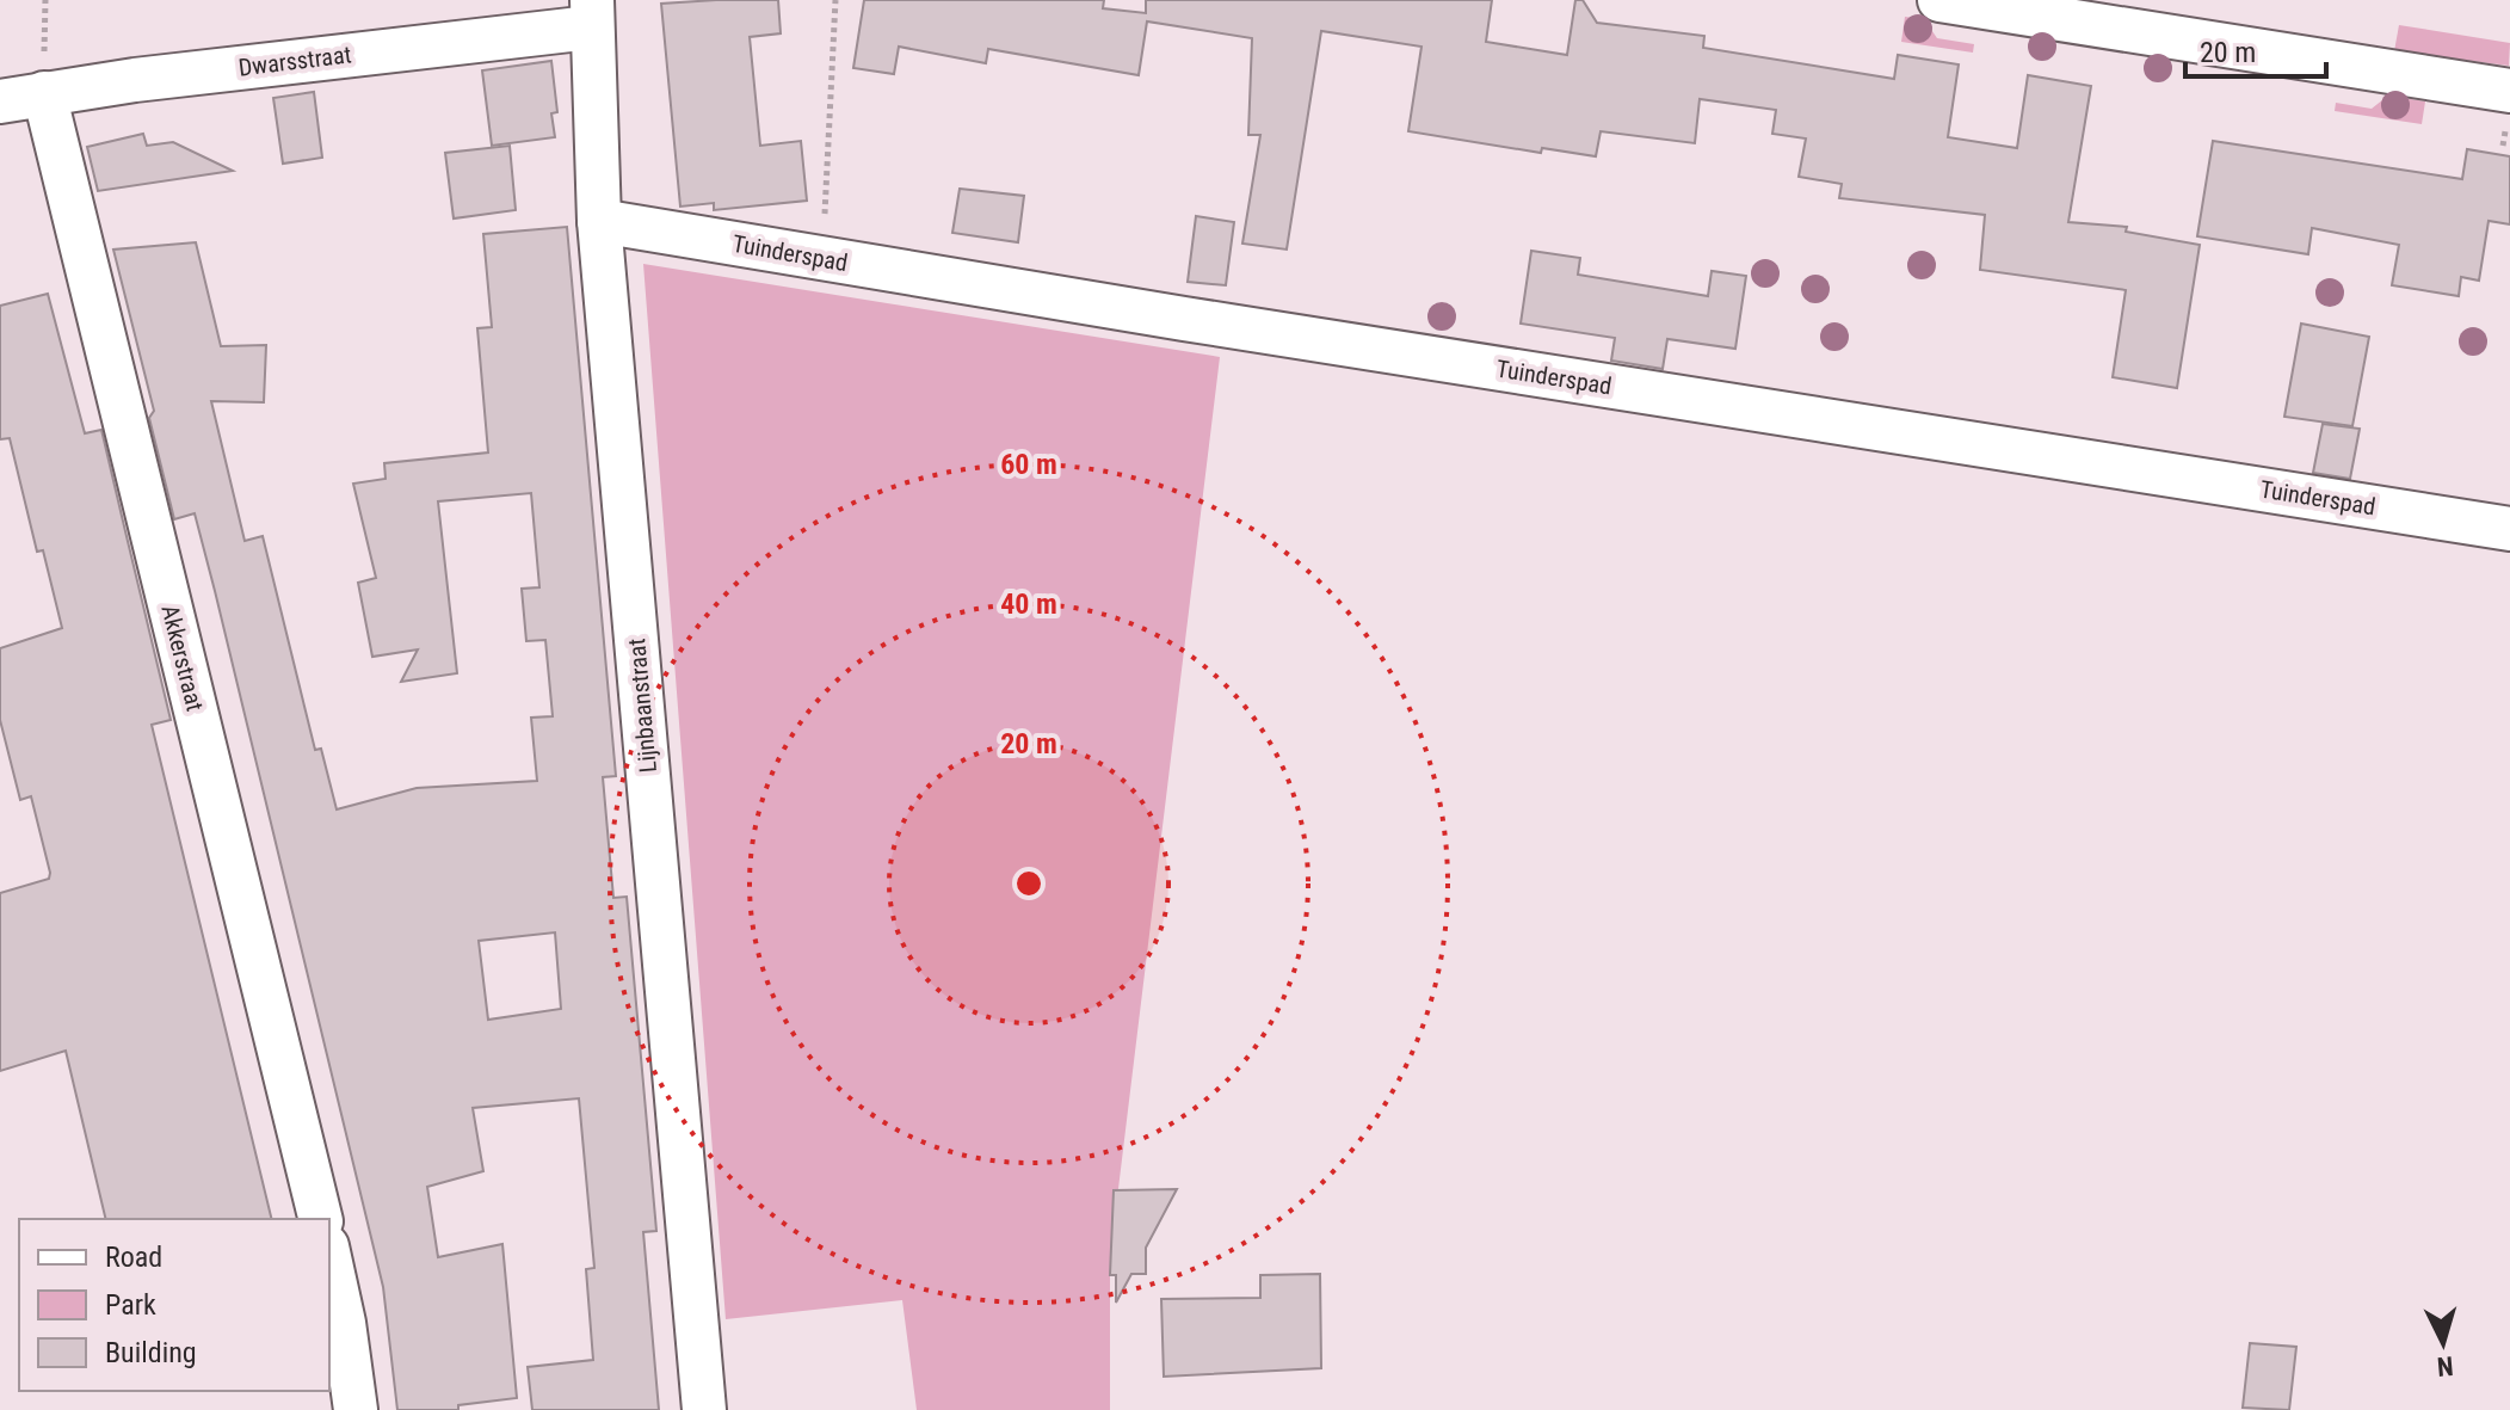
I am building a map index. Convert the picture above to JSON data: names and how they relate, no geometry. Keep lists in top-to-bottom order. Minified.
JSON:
{"streets":{"street":["Dwarsstraat","Tuinderspad","Akkerstraat","Lijnbaanstraat"]},"crossings":[["Dwarsstraat","Akkerstraat"],["Dwarsstraat","Lijnbaanstraat"],["Tuinderspad","Lijnbaanstraat"]],"legend":["Road","Park","Building"],"scale_bar":"20 m","north":"bottom","rings":["60 m","40 m","20 m"]}
